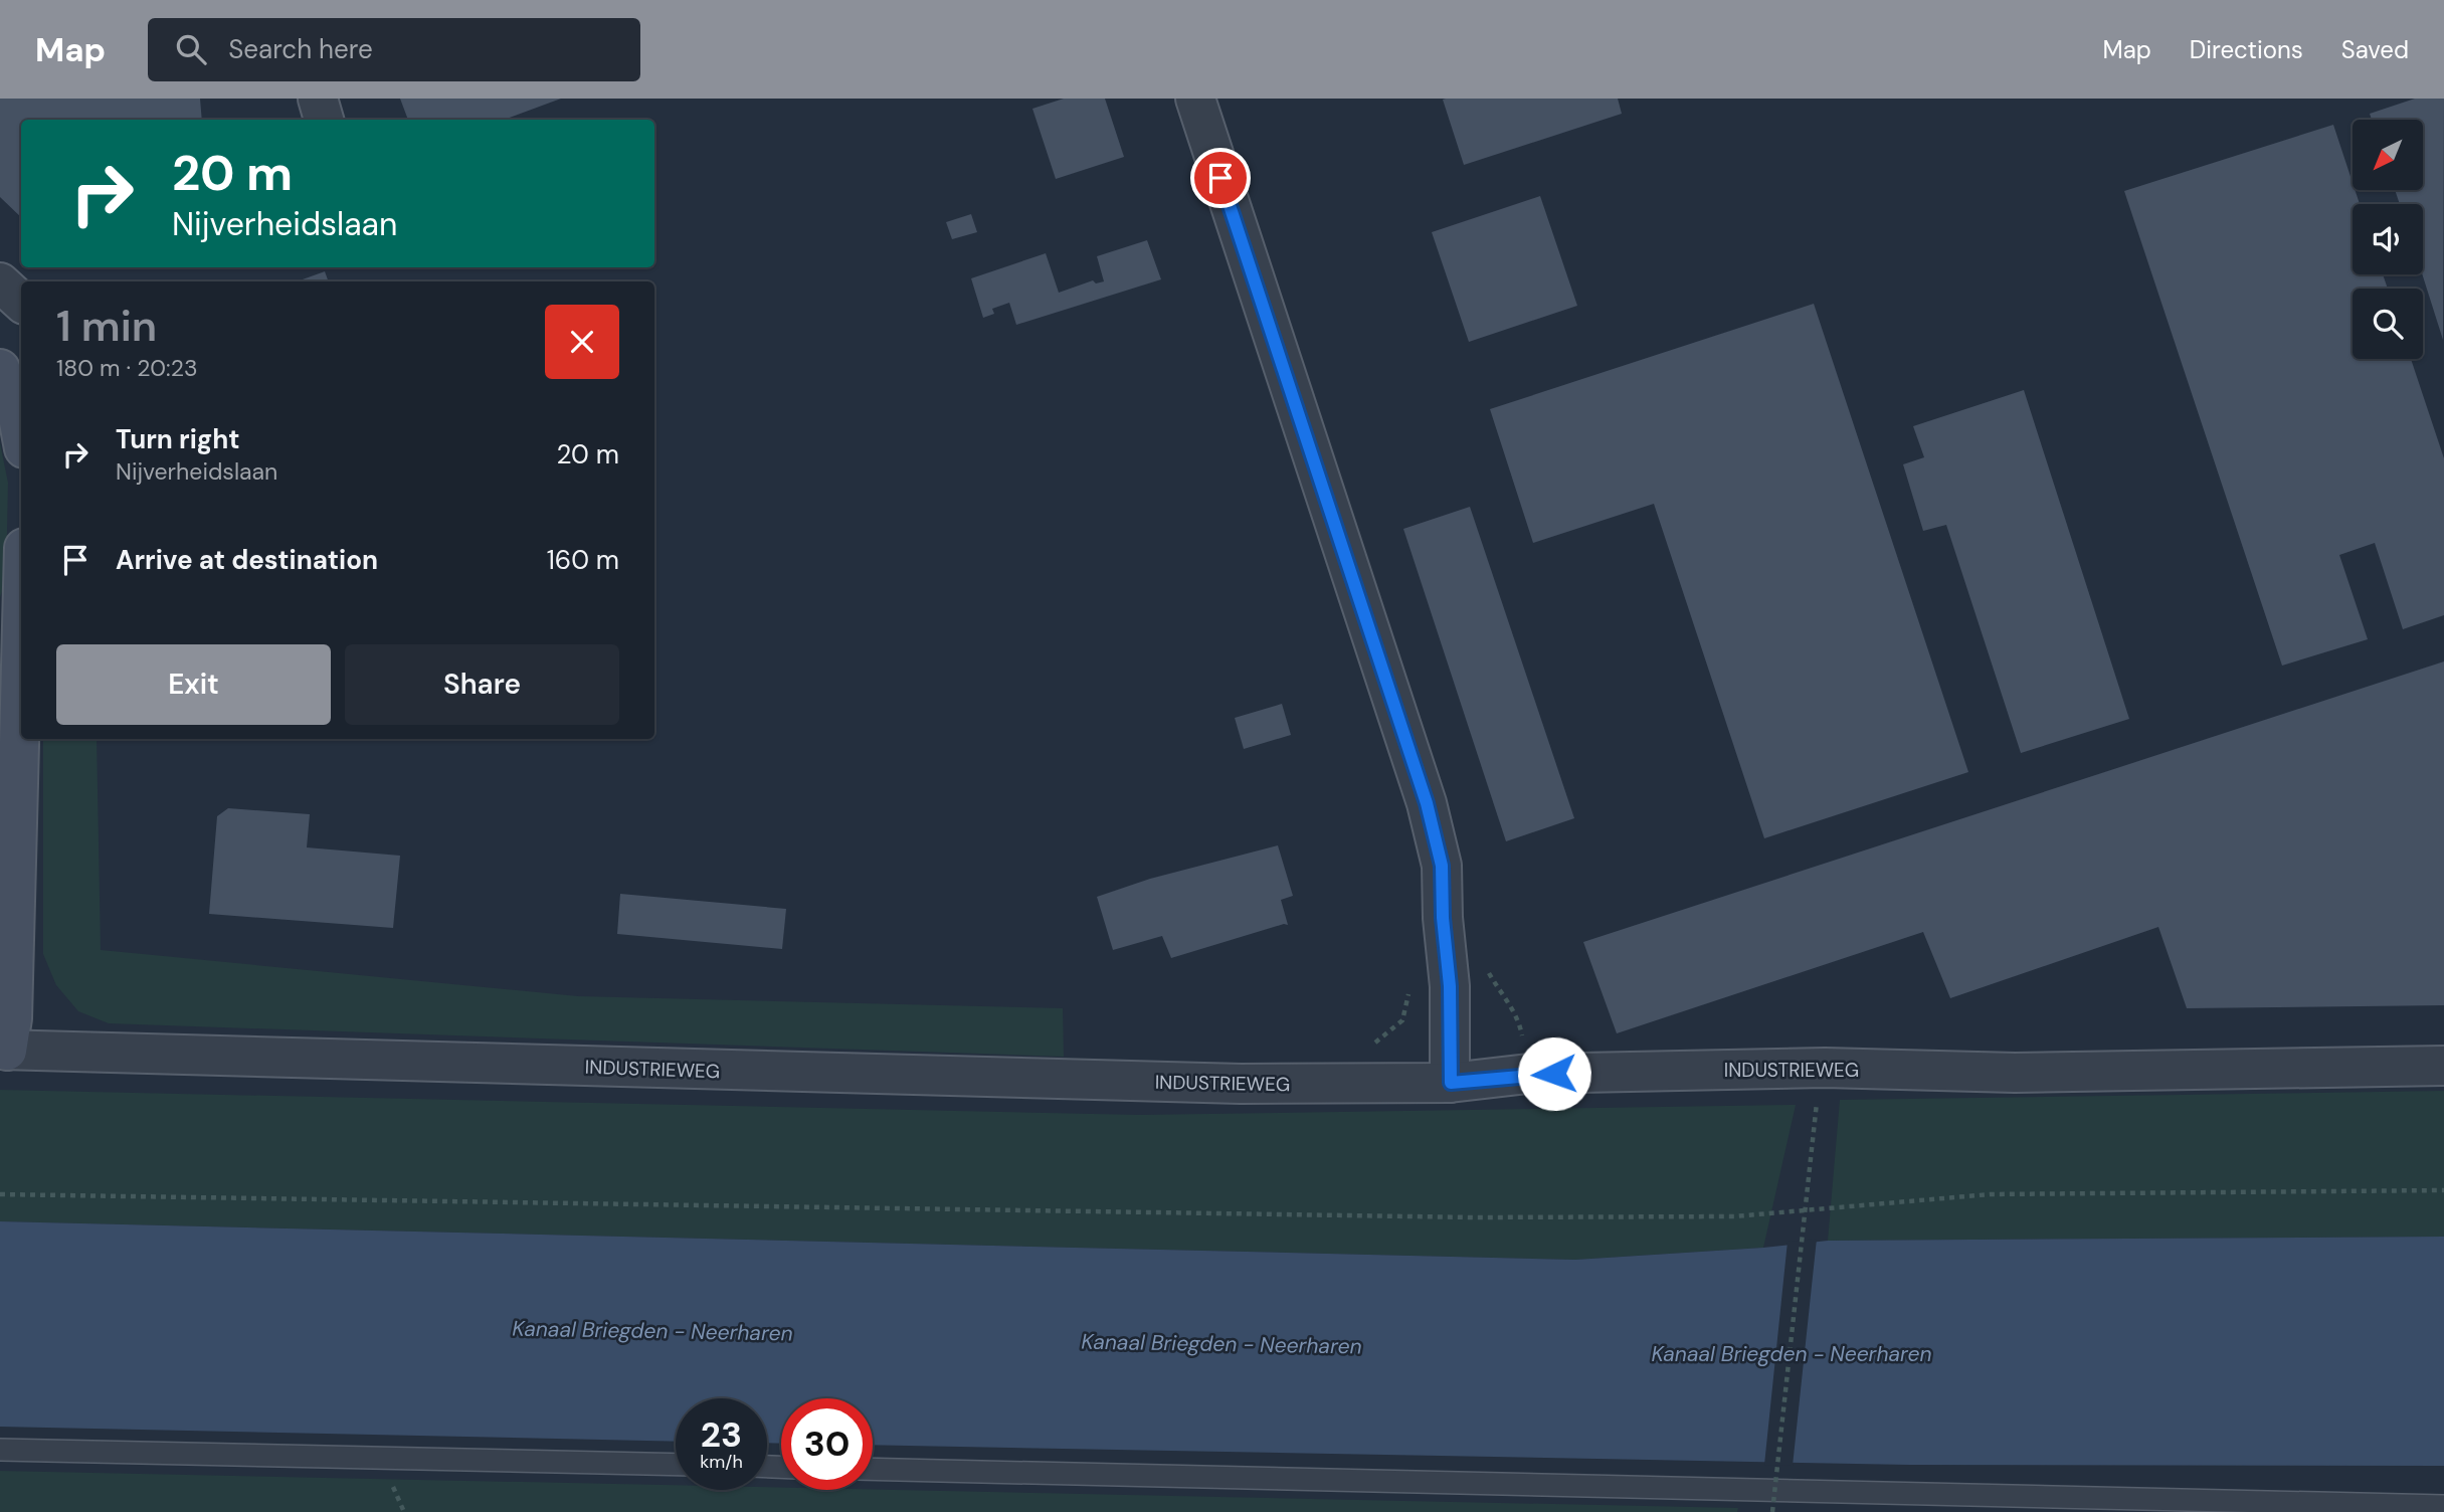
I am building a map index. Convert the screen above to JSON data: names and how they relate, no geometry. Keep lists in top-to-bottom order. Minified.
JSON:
{"streets":{"street":["INDUSTRIEWEG"]},"water":["Kanaal Briegden - Neerharen"],"north":"bottom left","page":{"header":"Map","search":"Search here","nav":["Map","Directions","Saved"],"turn":["20 m","Nijverheidslaan"],"heading":["1 min","180 m · 20:23"],"list":[{"name":"Turn right","note":"Nijverheidslaan","value":"20 m"},{"name":"Arrive at destination","value":"160 m"}],"buttons":["Exit","Share"],"speed":"23 km/h","limit":"30"}}
